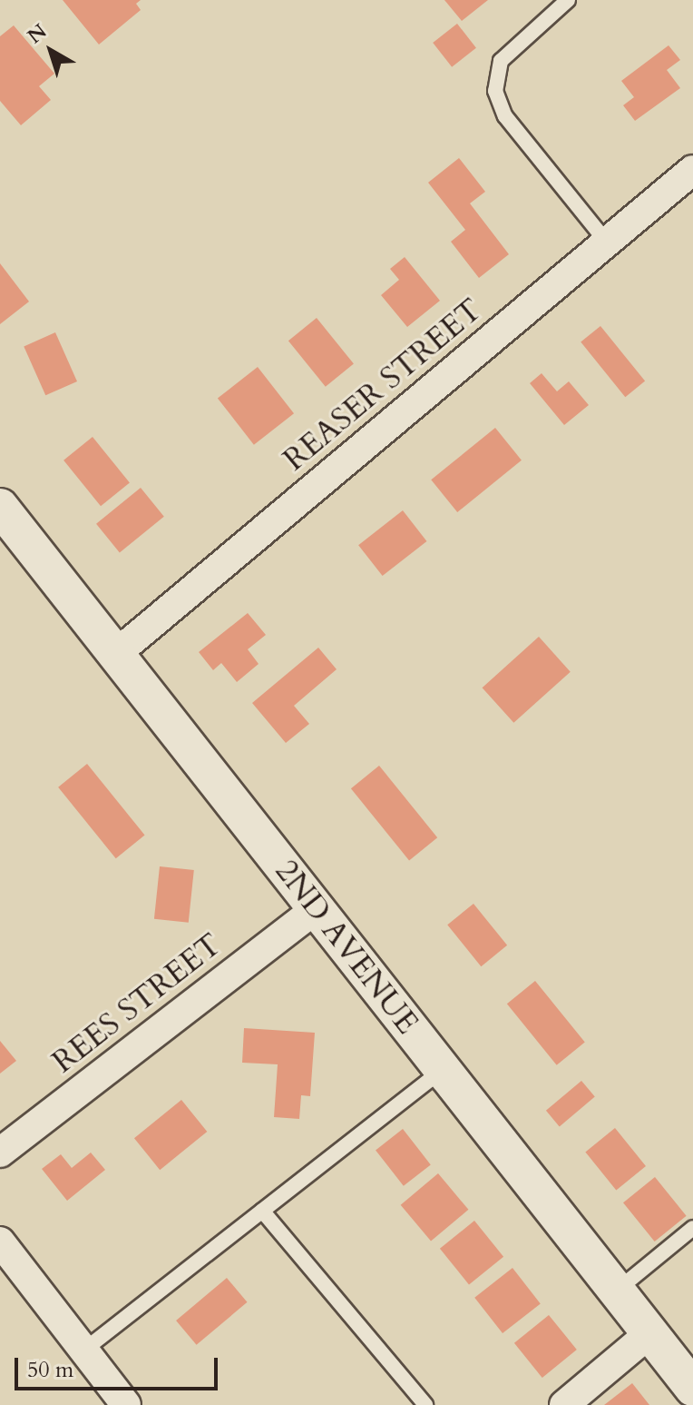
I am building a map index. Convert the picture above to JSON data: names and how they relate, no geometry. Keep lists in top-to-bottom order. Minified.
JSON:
{"streets":{"street":["REASER STREET","2ND AVENUE","REES STREET"]},"crossings":[["REASER STREET","2ND AVENUE"],["2ND AVENUE","REES STREET"]],"scale_bar":"50 m","north":"top left"}
